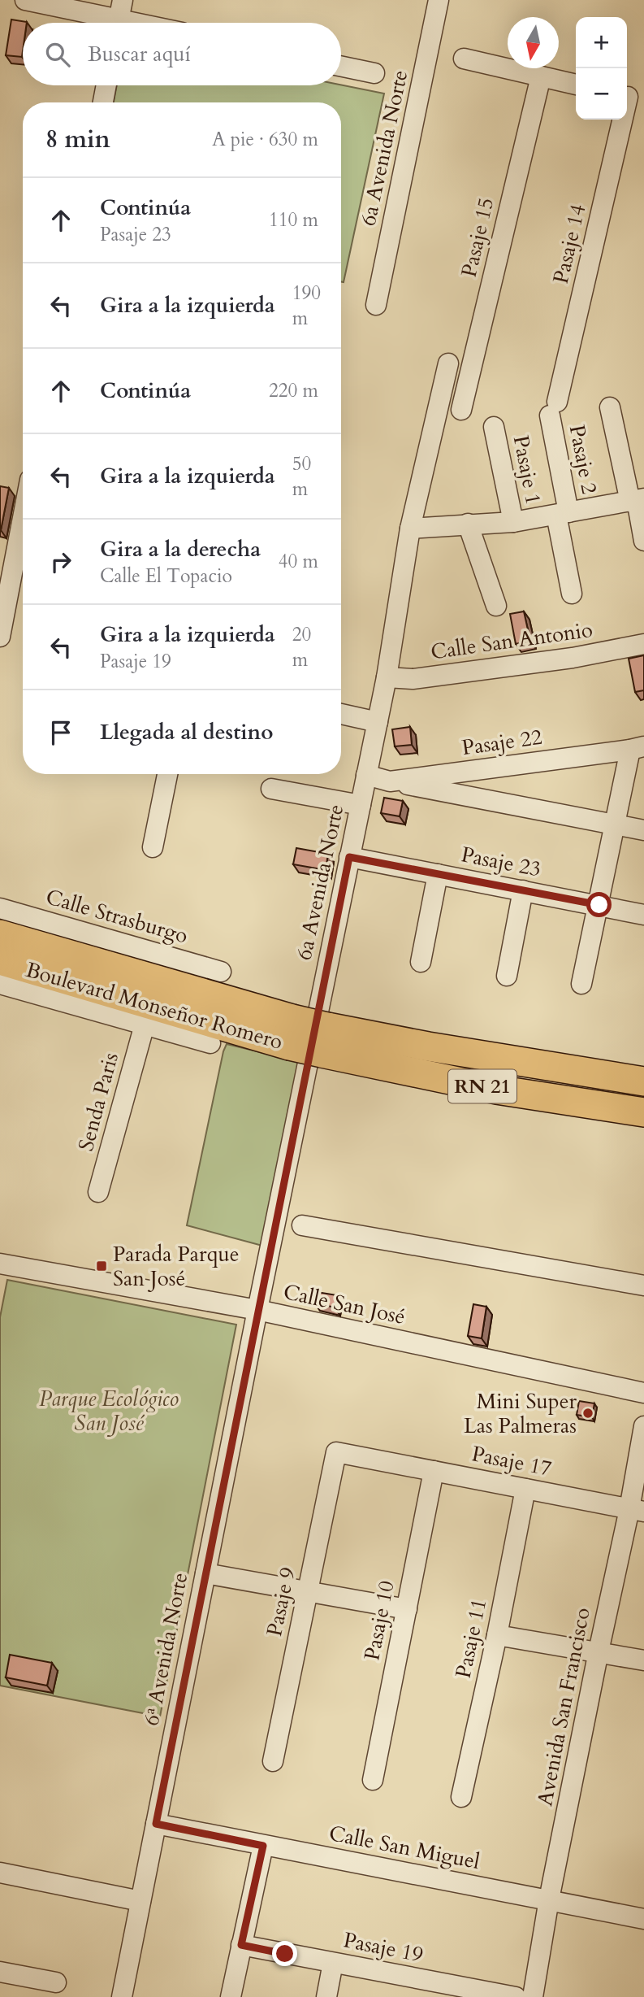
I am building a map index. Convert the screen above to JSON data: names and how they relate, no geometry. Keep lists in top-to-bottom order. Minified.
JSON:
{"streets":{"highway":["Boulevard Monseñor Romero","RN 21"],"street":["6a Avenida Norte","Pasaje 15","Pasaje 14","Pasaje 2","Pasaje 1","Calle San Antonio","Pasaje 22","Pasaje 23","Calle Strasburgo","Senda Paris","Calle San José","Pasaje 17","Pasaje 9","Pasaje 10","Pasaje 11","6ª Avenida Norte","Avenida San Francisco","Calle San Miguel","Pasaje 19"]},"crossings":[["6a Avenida Norte","Calle San Antonio"],["6a Avenida Norte","Pasaje 22"],["6a Avenida Norte","Pasaje 23"],["6a Avenida Norte","Calle San José"],["6a Avenida Norte","6ª Avenida Norte"],["Pasaje 14","Pasaje 2"],["Calle San José","6ª Avenida Norte"],["Pasaje 17","Pasaje 9"],["Pasaje 17","Pasaje 10"],["Pasaje 17","Pasaje 11"],["Pasaje 17","Avenida San Francisco"],["6ª Avenida Norte","Calle San Miguel"],["Avenida San Francisco","Calle San Miguel"]],"parks":["Parque Ecológico San José"],"places":{"transit":["Parada Parque San José"],"other":["Mini Super Las Palmeras"]},"north":"bottom","page":{"map_buttons":["+","−"],"search":"Buscar aquí","heading":["8 min","A pie · 630 m"],"list":[["Continúa","Pasaje 23","110 m"],["Gira a la izquierda","190 m"],["Continúa","220 m"],["Gira a la izquierda","50 m"],["Gira a la derecha","Calle El Topacio","40 m"],["Gira a la izquierda","Pasaje 19","20 m"],"Llegada al destino"]}}
